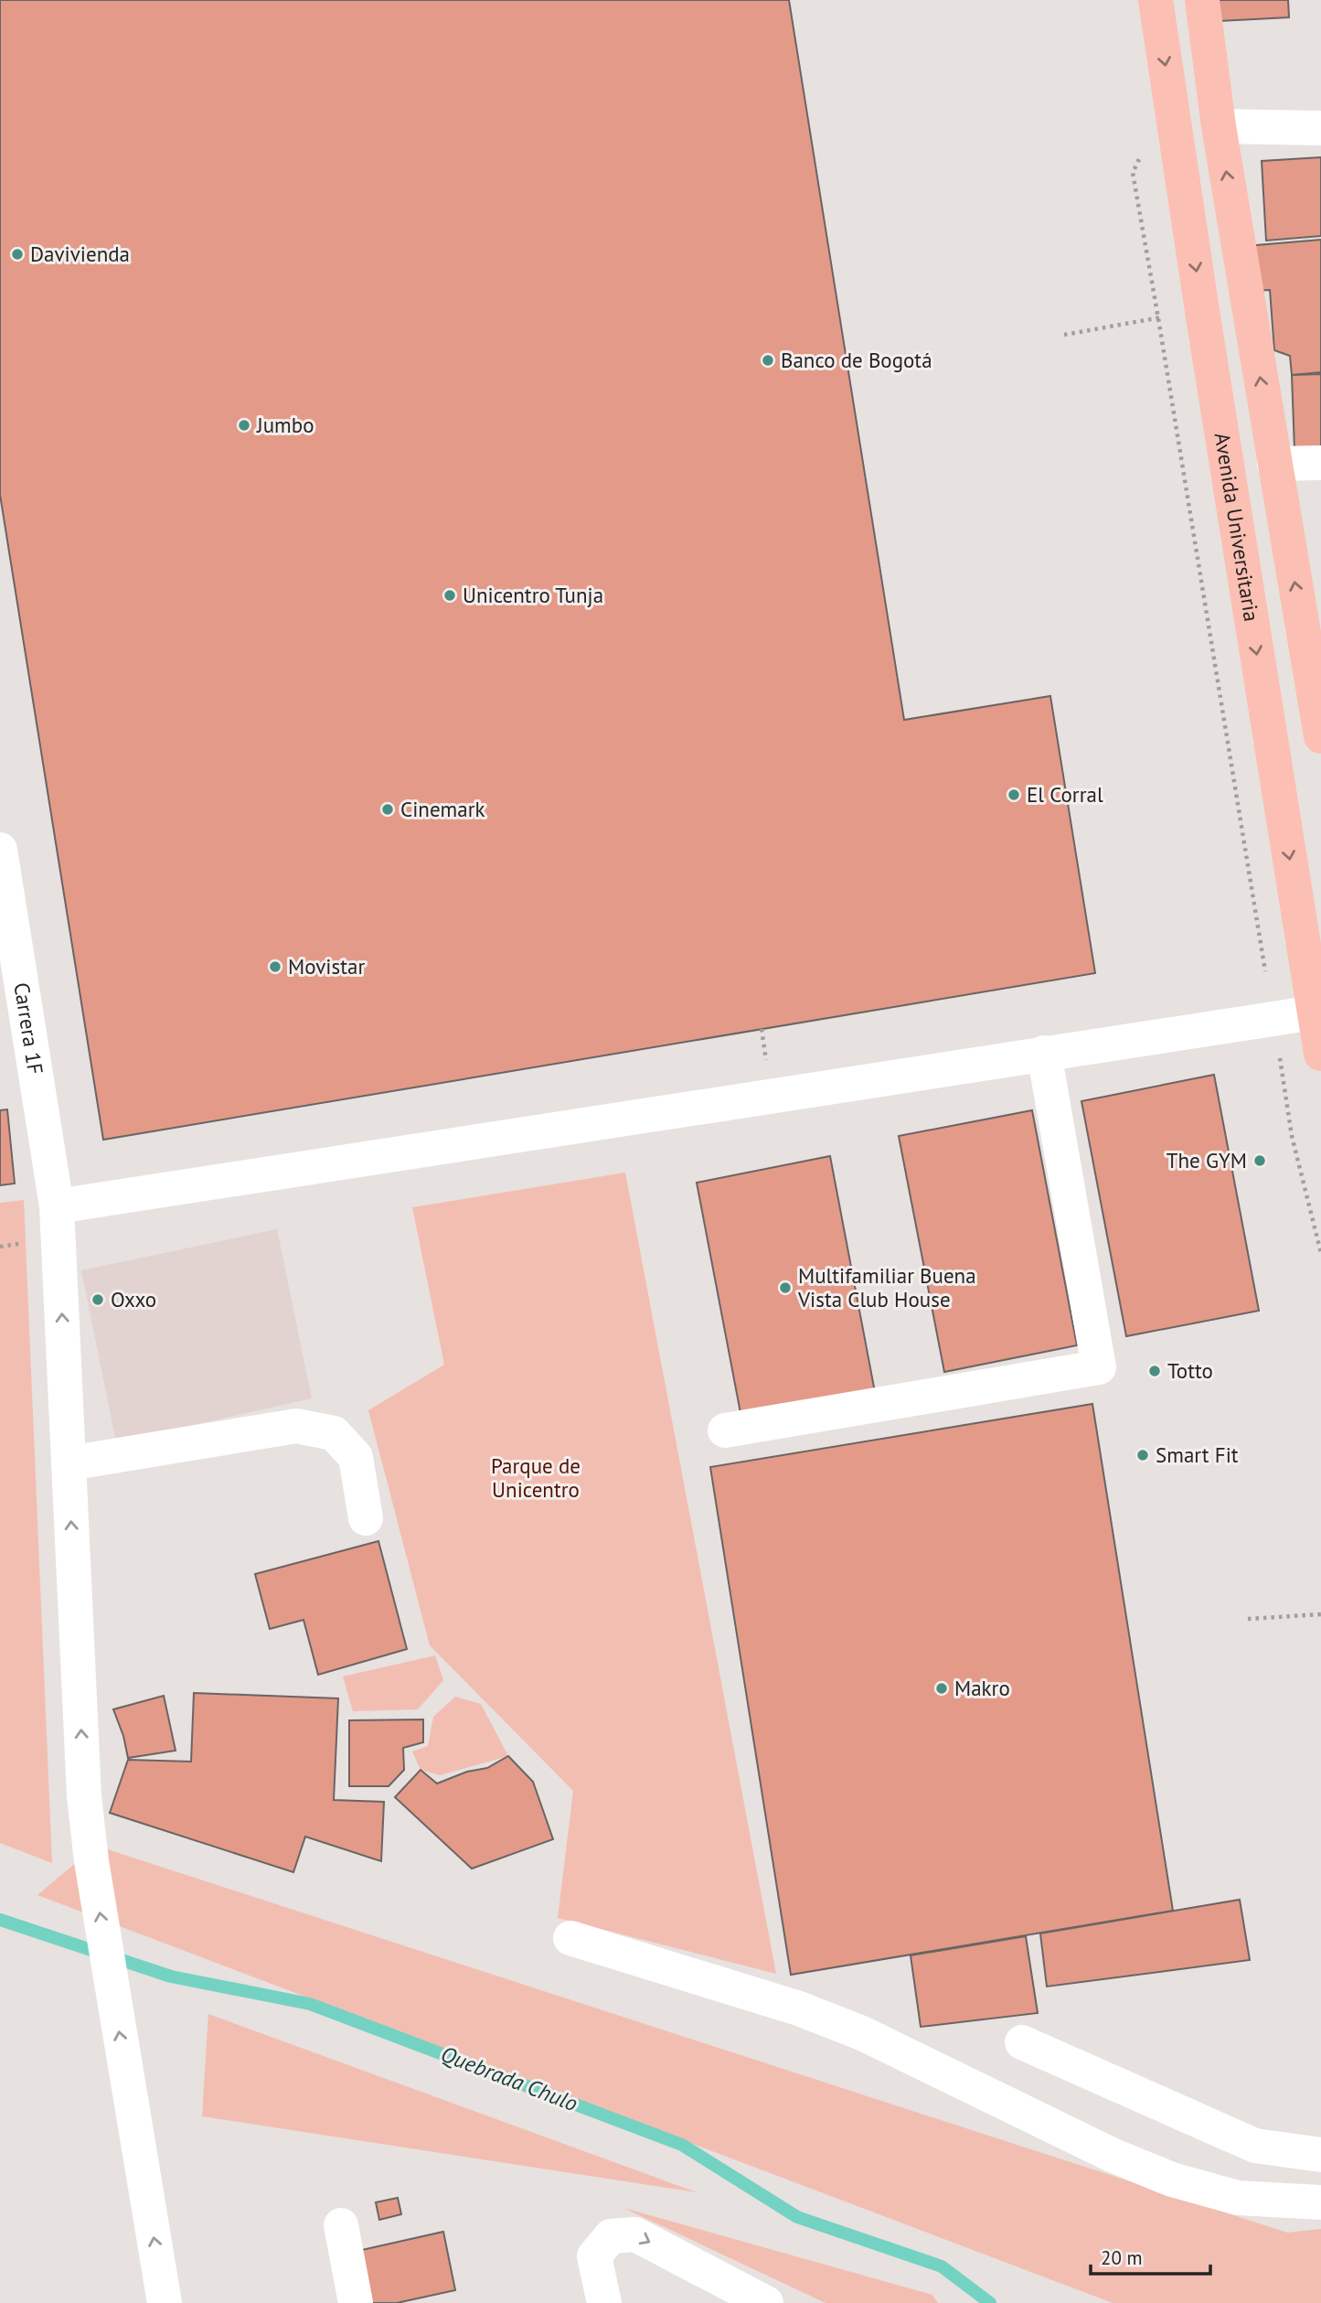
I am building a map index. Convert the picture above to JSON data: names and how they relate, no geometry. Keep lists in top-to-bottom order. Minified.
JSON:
{"streets":{"main road":["Avenida Universitaria"],"street":["Carrera 1F"]},"one_way":["Carrera 1F"],"water":["Quebrada Chulo"],"parks":["Parque de Unicentro"],"places":["Davivienda","Banco de Bogotá","Jumbo","Unicentro Tunja","El Corral","Cinemark","Movistar","The GYM","Multifamiliar Buena Vista Club House","Oxxo","Totto","Smart Fit","Makro"],"scale_bar":"20 m"}
